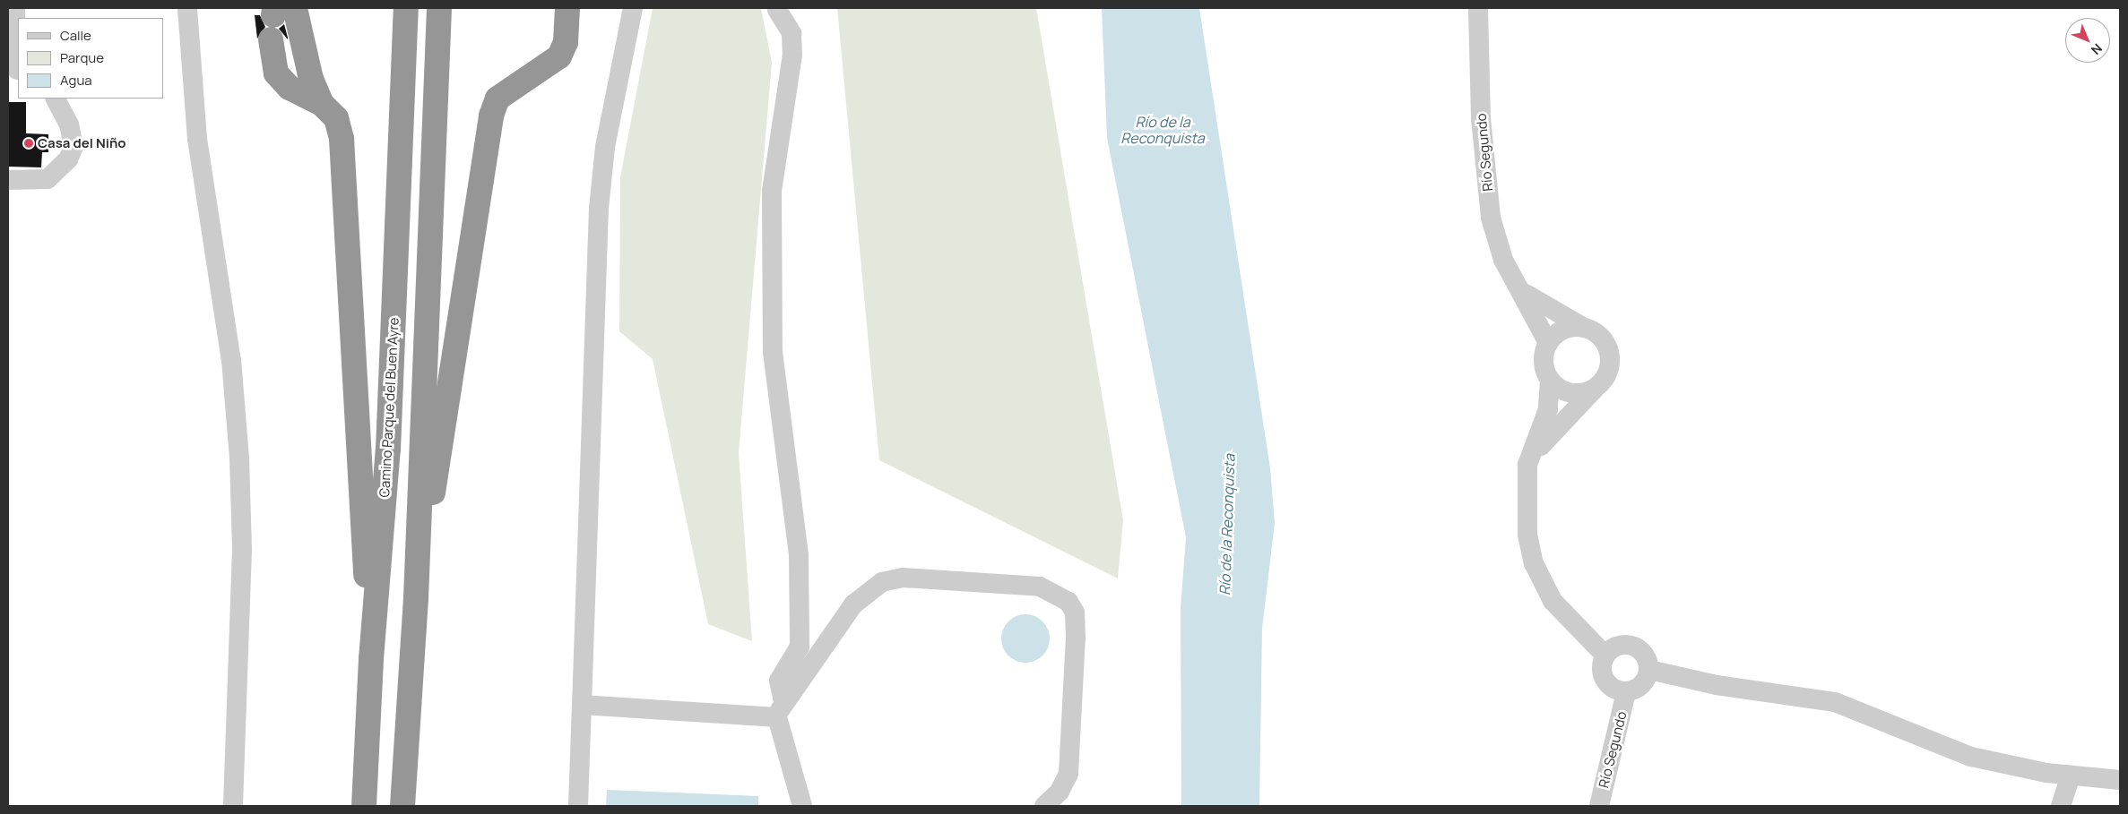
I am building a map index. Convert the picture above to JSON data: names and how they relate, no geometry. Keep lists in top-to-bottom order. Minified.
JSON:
{"streets":{"highway":["Camino Parque del Buen Ayre"],"street":["Río Segundo"]},"water":["Río de la Reconquista"],"places":["Casa del Niño"],"legend":["Calle","Parque","Agua"],"north":"bottom right"}
